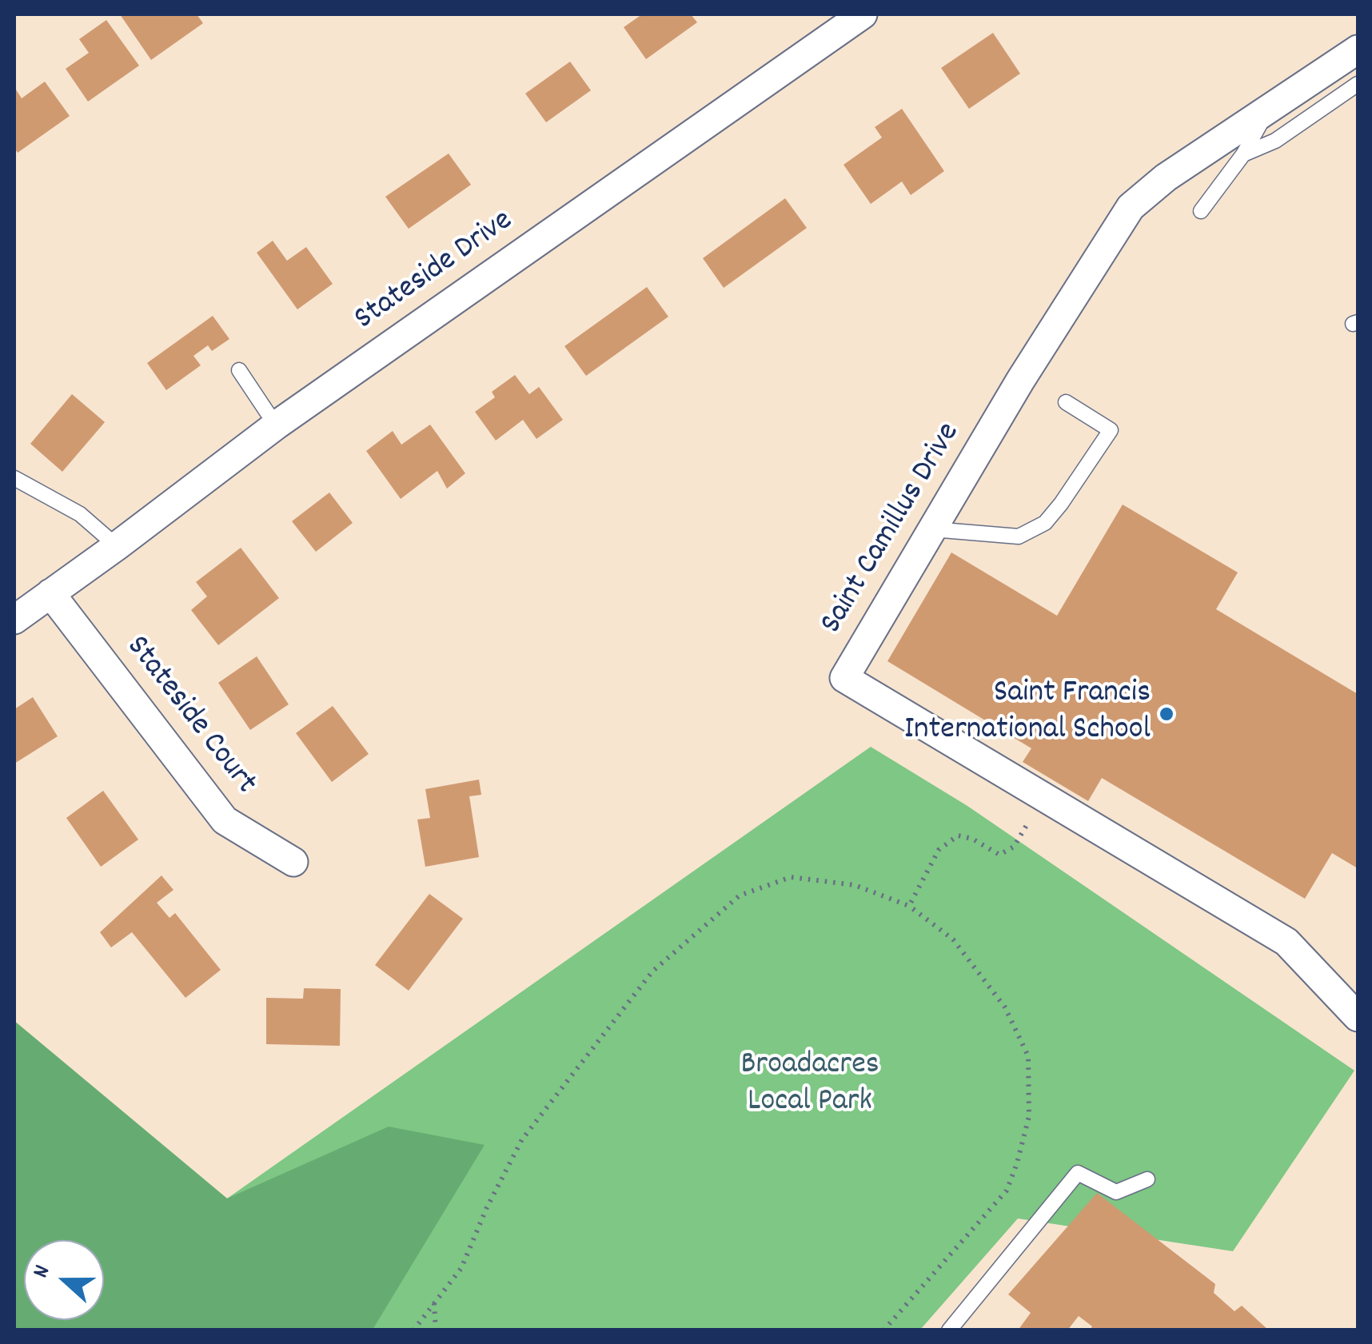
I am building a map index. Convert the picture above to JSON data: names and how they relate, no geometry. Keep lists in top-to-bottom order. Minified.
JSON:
{"streets":{"street":["Stateside Drive","Saint Camillus Drive","Stateside Court"]},"crossings":[["Stateside Drive","Stateside Court"]],"parks":["Broadacres Local Park"],"places":["Saint Francis International School"],"north":"left"}
